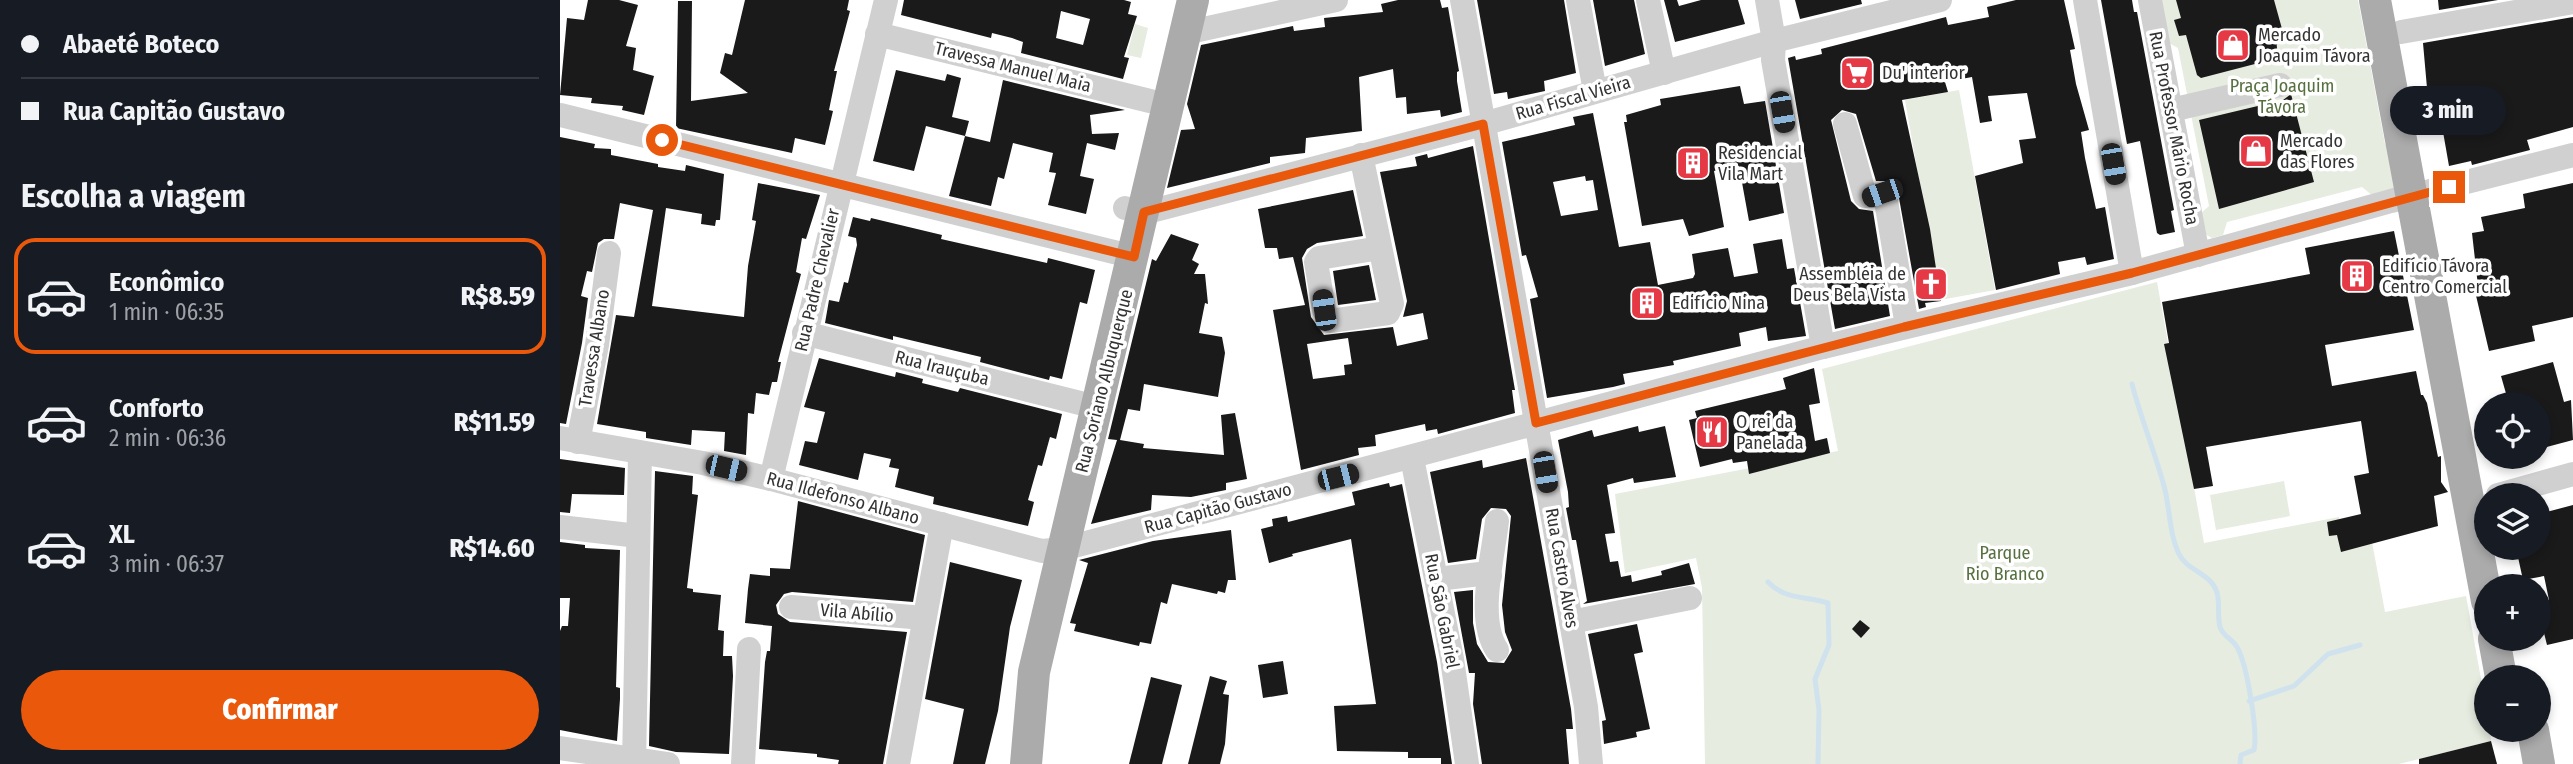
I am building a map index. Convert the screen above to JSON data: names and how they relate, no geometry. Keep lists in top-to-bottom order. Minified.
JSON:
{"streets":{"main road":["Rua Soriano Albuquerque"],"street":["Travessa Manuel Maia","Rua Fiscal Vieira","Rua Professor Mário Rocha","Rua Padre Chevalier","Travessa Albano","Rua Irauçuba","Rua Ildefonso Albano","Rua Capitão Gustavo","Rua Castro Alves","Rua São Gabriel","Vila Abílio"]},"crossings":[["Travessa Manuel Maia","Rua Padre Chevalier"],["Travessa Manuel Maia","Rua Soriano Albuquerque"],["Rua Fiscal Vieira","Rua Soriano Albuquerque"],["Rua Fiscal Vieira","Rua Castro Alves"],["Rua Professor Mário Rocha","Rua Capitão Gustavo"],["Rua Padre Chevalier","Rua Irauçuba"],["Rua Padre Chevalier","Rua Ildefonso Albano"],["Travessa Albano","Rua Ildefonso Albano"],["Rua Irauçuba","Rua Soriano Albuquerque"],["Rua Soriano Albuquerque","Rua Ildefonso Albano"],["Rua Soriano Albuquerque","Rua Capitão Gustavo"],["Rua Ildefonso Albano","Rua Capitão Gustavo"],["Rua Capitão Gustavo","Rua Castro Alves"],["Rua Capitão Gustavo","Rua São Gabriel"]],"parks":["Praça Joaquim Távora","Parque Rio Branco"],"places":{"shop":["Mercado Joaquim Távora","Mercado das Flores"],"supermarket":["Du' interior"],"building":["Residencial Vila Mart","Edifício Távora Centro Comercial","Edifício Nina"],"church":["Assembléia de Deus Bela Vista"],"restaurant":["O rei da Panelada"]},"page":{"banner":["Abaeté Boteco","Rua Capitão Gustavo"],"bubble":"3 min","heading":"Escolha a viagem","list":[{"name":"Econômico","note":"1 min · 06:35","value":"R$8.59"},{"name":"Conforto","note":"2 min · 06:36","value":"R$11.59"},{"name":"XL","note":"3 min · 06:37","value":"R$14.60"}],"map_buttons":["+","−"],"buttons":"Confirmar"}}
